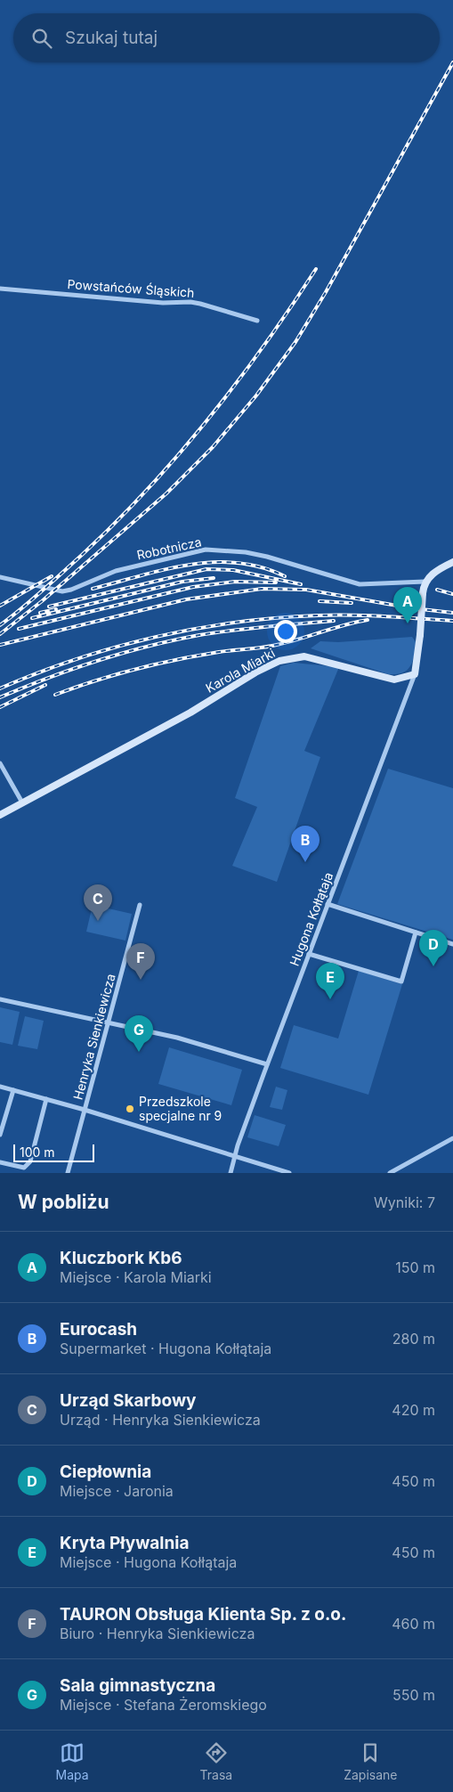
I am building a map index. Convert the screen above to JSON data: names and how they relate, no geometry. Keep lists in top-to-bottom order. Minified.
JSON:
{"streets":{"street":["Powstańców Śląskich","Robotnicza","Karola Miarki","Hugona Kołłątaja","Henryka Sienkiewicza"]},"crossings":[["Karola Miarki","Hugona Kołłątaja"]],"places":["Przedszkole specjalne nr 9"],"scale_bar":"100 m","page":{"search":"Szukaj tutaj","pins":["A","B","C","D","F","E","G"],"scale":"100 m","heading":["W pobliżu","Wyniki: 7"],"list":[{"mark":"A","name":"Kluczbork Kb6","note":"Miejsce · Karola Miarki","value":"150 m"},{"mark":"B","name":"Eurocash","note":"Supermarket · Hugona Kołłątaja","value":"280 m"},{"mark":"C","name":"Urząd Skarbowy","note":"Urząd · Henryka Sienkiewicza","value":"420 m"},{"mark":"D","name":"Ciepłownia","note":"Miejsce · Jaronia","value":"450 m"},{"mark":"E","name":"Kryta Pływalnia","note":"Miejsce · Hugona Kołłątaja","value":"450 m"},{"mark":"F","name":"TAURON Obsługa Klienta Sp. z o.o.","note":"Biuro · Henryka Sienkiewicza","value":"460 m"},{"mark":"G","name":"Sala gimnastyczna","note":"Miejsce · Stefana Żeromskiego","value":"550 m"}],"nav":["Mapa","Trasa","Zapisane"]}}
